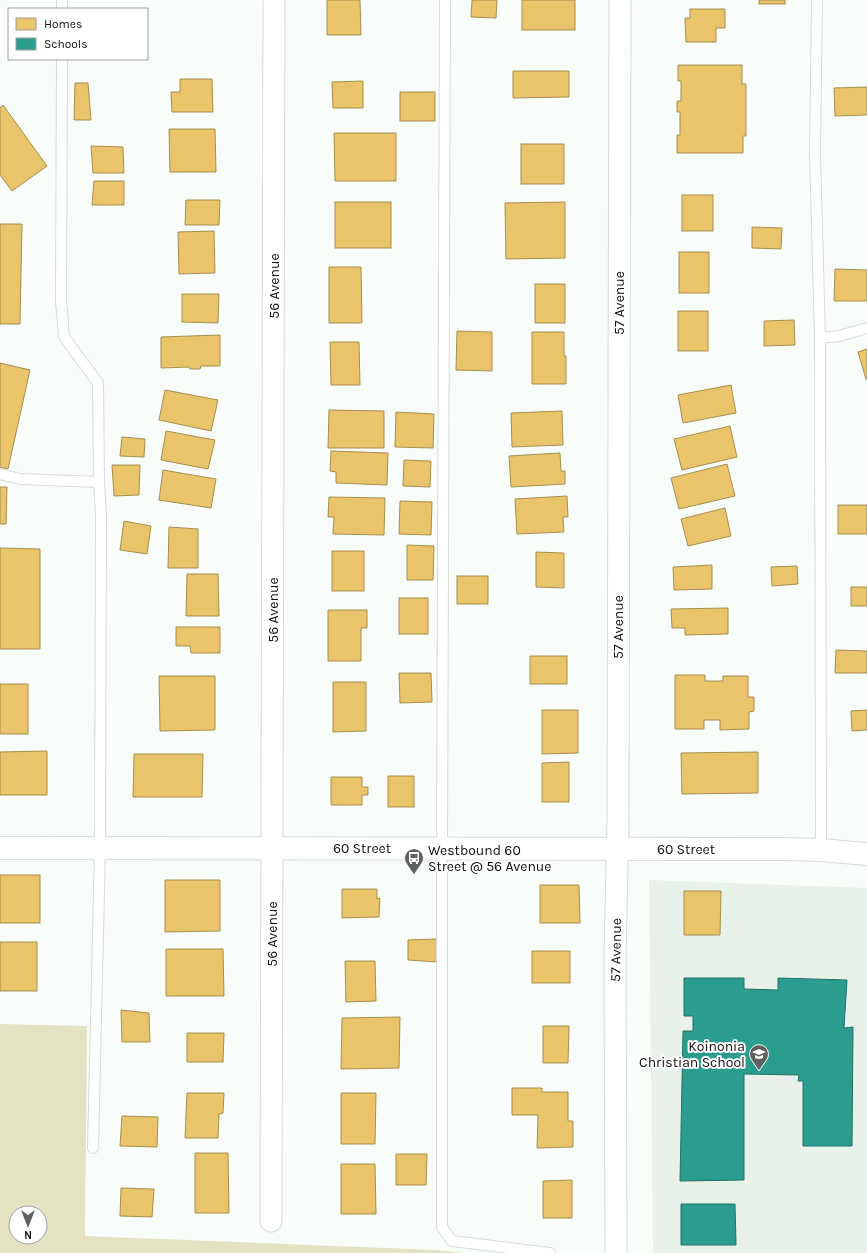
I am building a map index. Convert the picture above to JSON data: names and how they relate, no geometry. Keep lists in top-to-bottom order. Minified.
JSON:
{"streets":{"main road":["60 Street"],"street":["56 Avenue","57 Avenue"]},"crossings":[["56 Avenue","60 Street"],["57 Avenue","60 Street"]],"places":{"bus stop":["Westbound 60 Street @ 56 Avenue"],"school or university":["Koinonia Christian School"]},"legend":["Homes","Schools"],"north":"bottom"}
